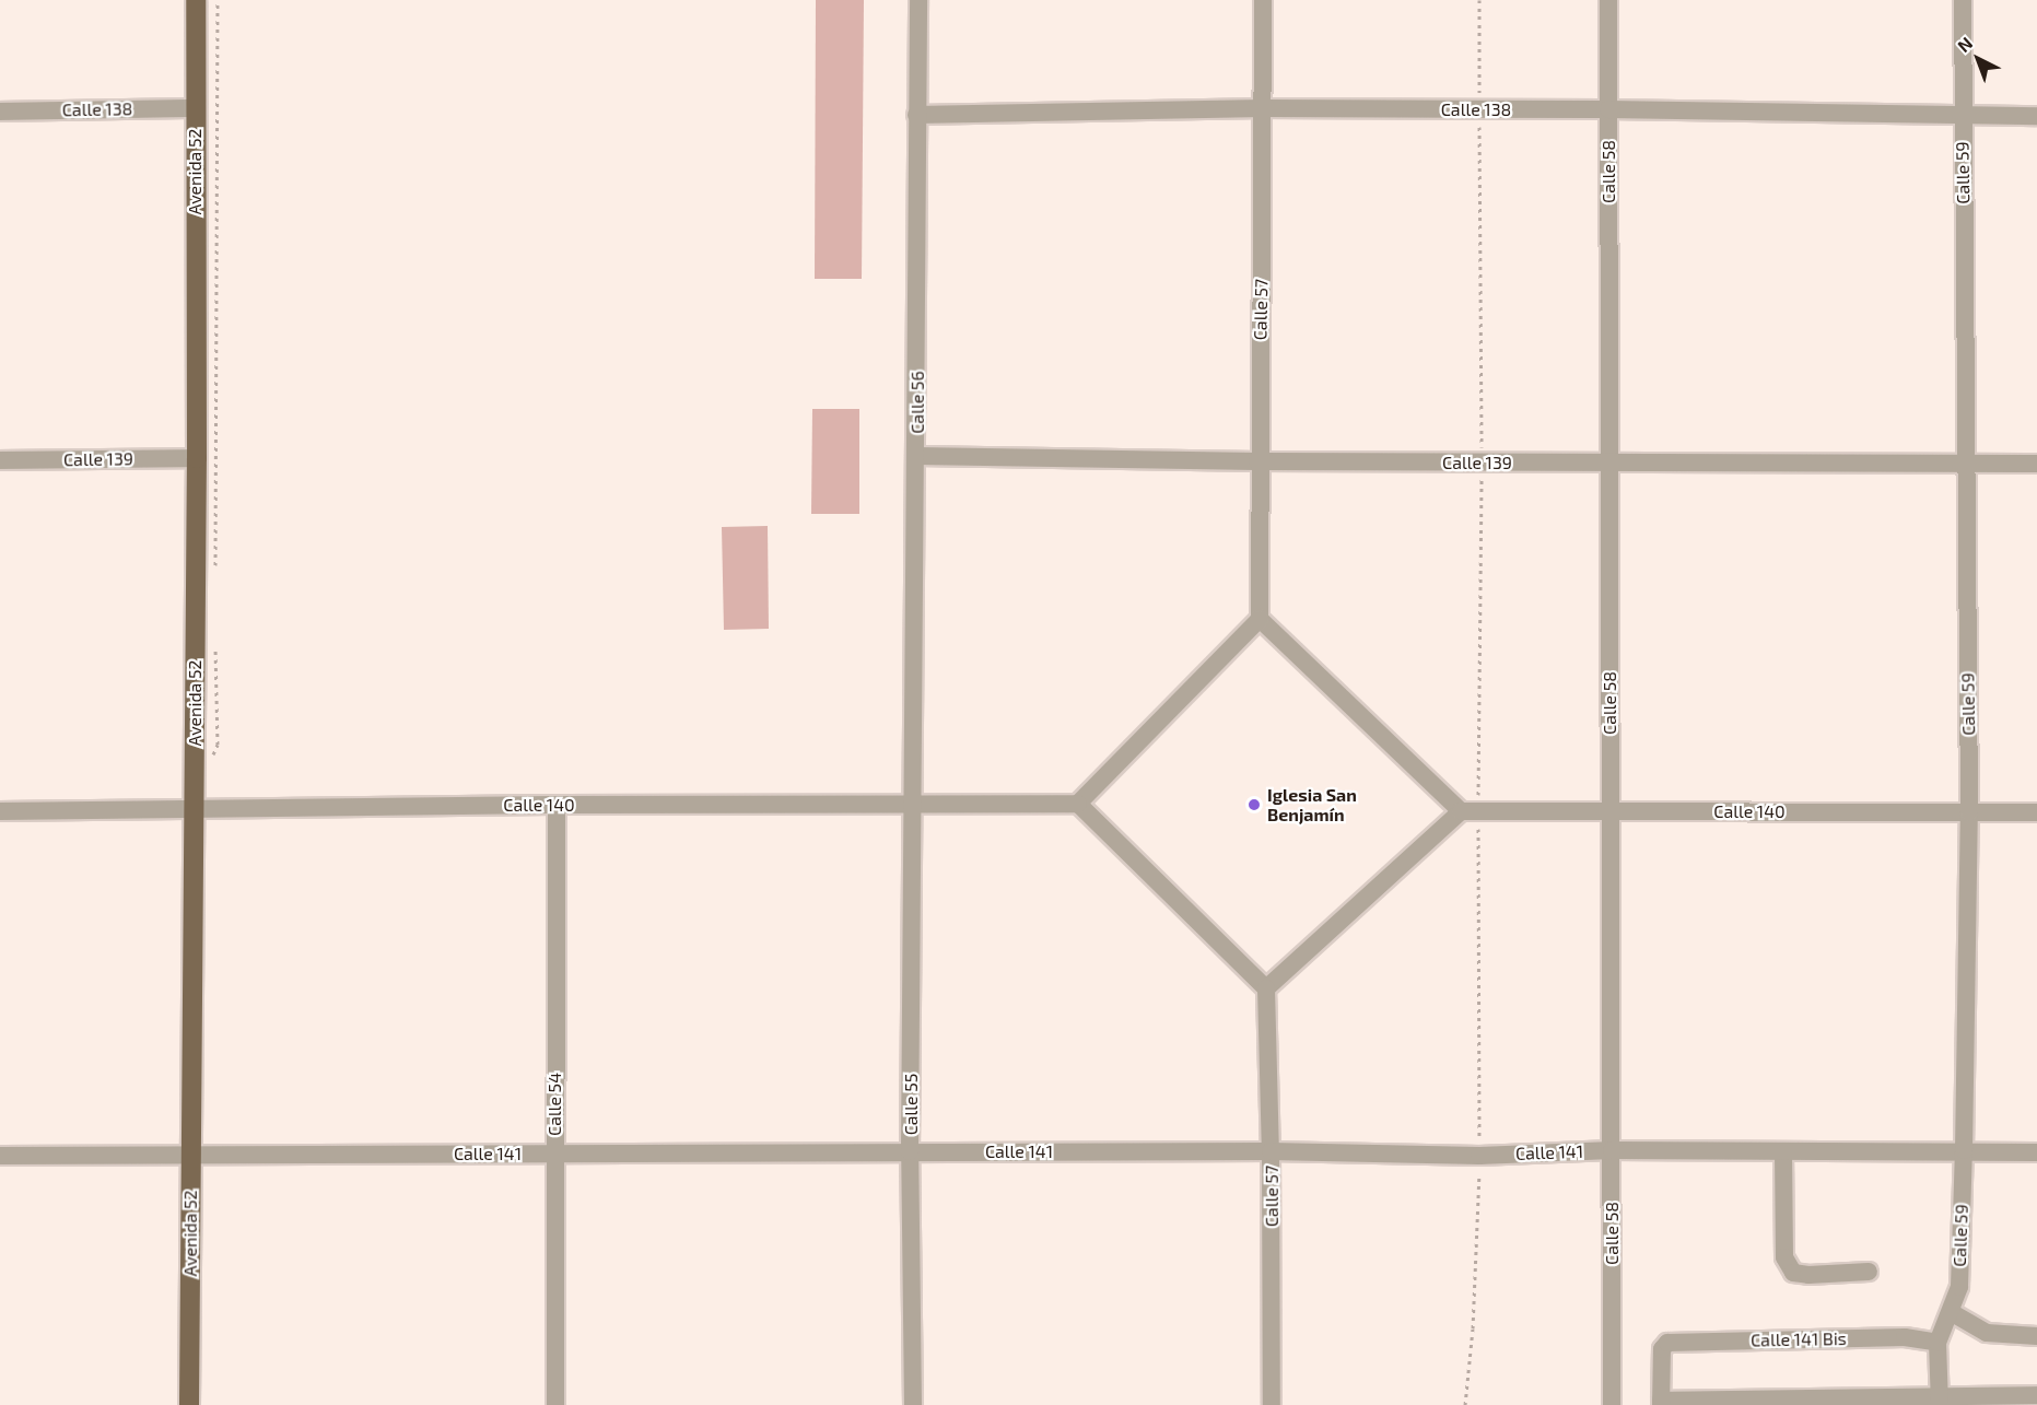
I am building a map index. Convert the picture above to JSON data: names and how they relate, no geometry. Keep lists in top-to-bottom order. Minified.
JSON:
{"streets":{"main road":["Avenida 52"],"street":["Calle 138","Calle 58","Calle 59","Calle 57","Calle 56","Calle 139","Calle 140","Calle 54","Calle 55","Calle 141","Calle 141 Bis"]},"crossings":[["Calle 138","Avenida 52"],["Calle 138","Calle 58"],["Calle 138","Calle 59"],["Calle 138","Calle 57"],["Calle 138","Calle 56"],["Avenida 52","Calle 139"],["Avenida 52","Calle 140"],["Avenida 52","Calle 141"],["Calle 58","Calle 139"],["Calle 58","Calle 140"],["Calle 58","Calle 141"],["Calle 59","Calle 139"],["Calle 59","Calle 140"],["Calle 59","Calle 141"],["Calle 59","Calle 141 Bis"],["Calle 57","Calle 139"],["Calle 57","Calle 141"],["Calle 56","Calle 139"],["Calle 56","Calle 140"],["Calle 56","Calle 55"],["Calle 140","Calle 54"],["Calle 140","Calle 55"],["Calle 54","Calle 141"],["Calle 55","Calle 141"]],"places":["Iglesia San Benjamín"],"north":"top left"}
